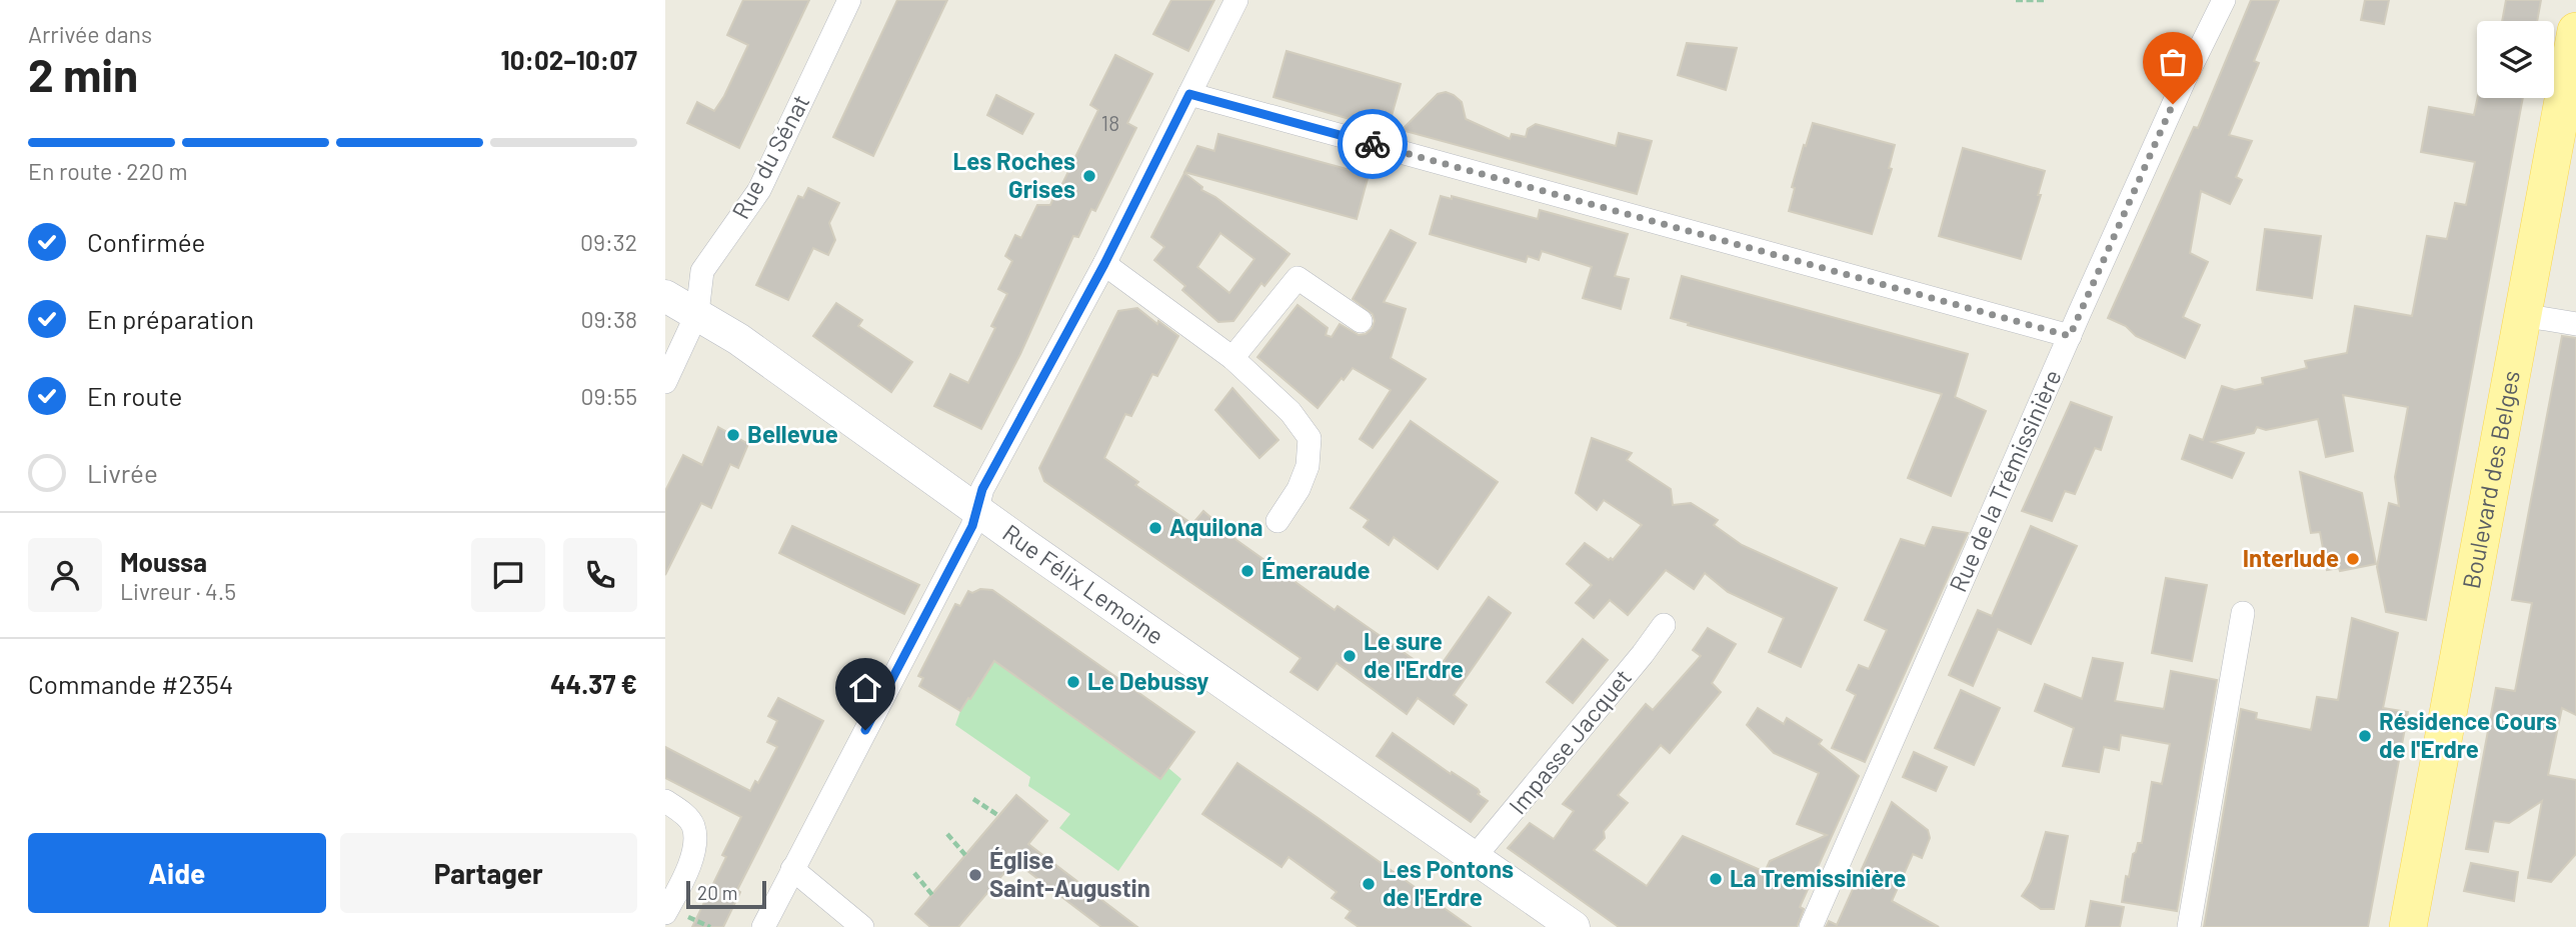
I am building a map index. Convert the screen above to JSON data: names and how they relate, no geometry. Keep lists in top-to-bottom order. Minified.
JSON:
{"streets":{"main road":["Boulevard des Belges"],"street":["Rue du Sénat","Rue de la Trémissinière","Rue Félix Lemoine","Impasse Jacquet"]},"crossings":[["Rue du Sénat","Rue Félix Lemoine"],["Rue Félix Lemoine","Impasse Jacquet"]],"places":["Les Roches Grises","Bellevue","Aquilona","Interlude","Émeraude","Le sure de l'Erdre","Le Debussy","Résidence Cours de l'Erdre","Église Saint-Augustin","La Tremissinière","Les Pontons de l'Erdre"],"house_numbers":["18"],"scale_bar":"20 m","page":{"heading":["2 min","Arrivée dans","10:02–10:07"],"panel":["Moussa","Livreur · 4.5","Commande #2354","44.37 €"],"bar":"En route · 220 m","list":[["Confirmée","09:32"],["En préparation","09:38"],["En route","09:55"],"Livrée"],"buttons":["Aide","Partager"],"scale":"20 m"}}
